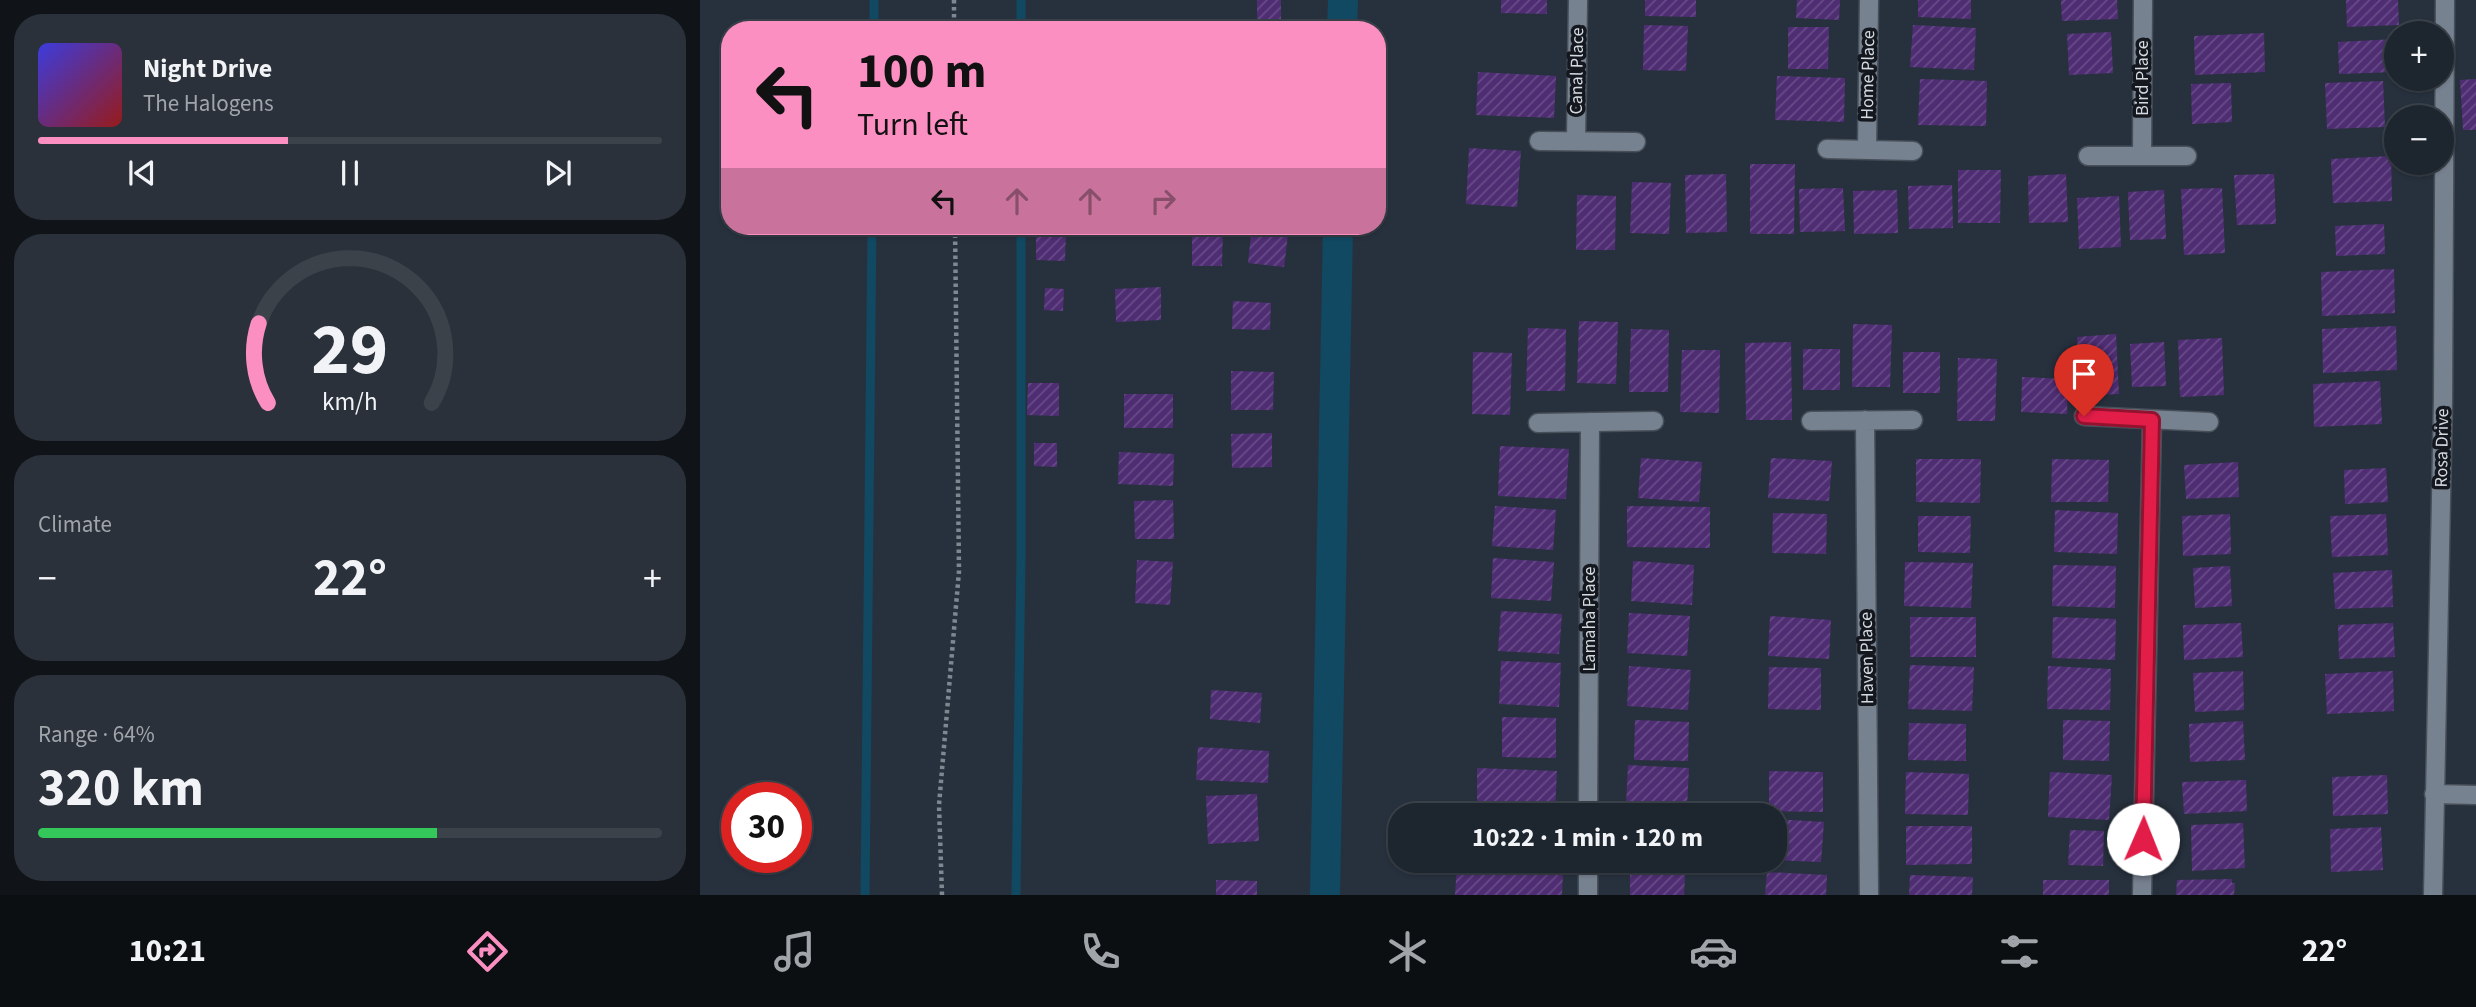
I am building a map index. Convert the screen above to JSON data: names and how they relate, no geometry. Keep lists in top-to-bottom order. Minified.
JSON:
{"streets":{"street":["Canal Place","Home Place","Bird Place","Rosa Drive","Lamaha Place","Haven Place"]},"page":{"map_buttons":["+","−"],"turn":["100 m","Turn left"],"song":["Night Drive","The Halogens"],"tile":["Climate",["Range · 64%","320 km"]],"heat":["−","22°","+"],"limit":"30","trip":"10:22 · 1 min · 120 m","tabs":["10:21","22°"],"gauge":["29","km/h"]}}
